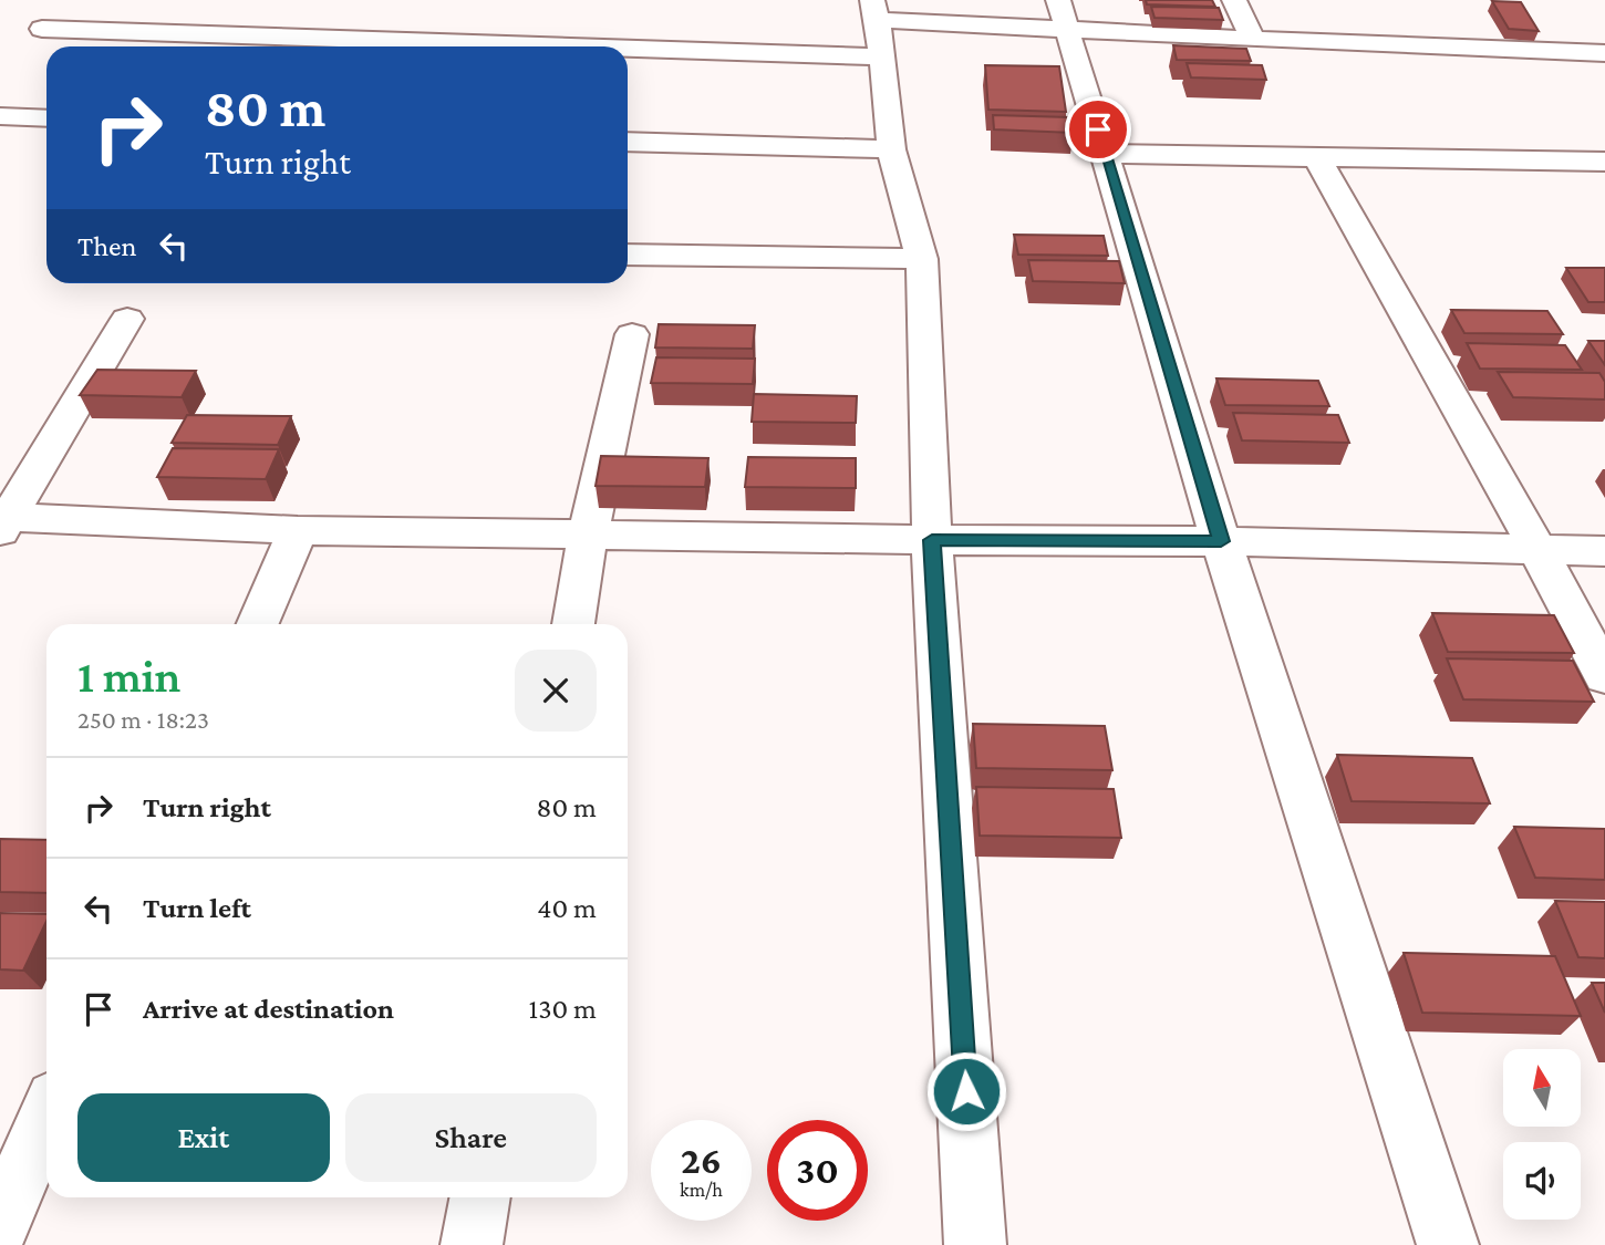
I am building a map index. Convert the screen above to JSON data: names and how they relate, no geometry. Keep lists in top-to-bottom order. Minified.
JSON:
{"north":"top","page":{"turn":["80 m","Turn right"],"then":"Then","heading":["1 min","250 m · 18:23"],"list":[{"name":"Turn right","value":"80 m"},{"name":"Turn left","value":"40 m"},{"name":"Arrive at destination","value":"130 m"}],"buttons":["Exit","Share"],"speed":"26 km/h","limit":"30"}}
